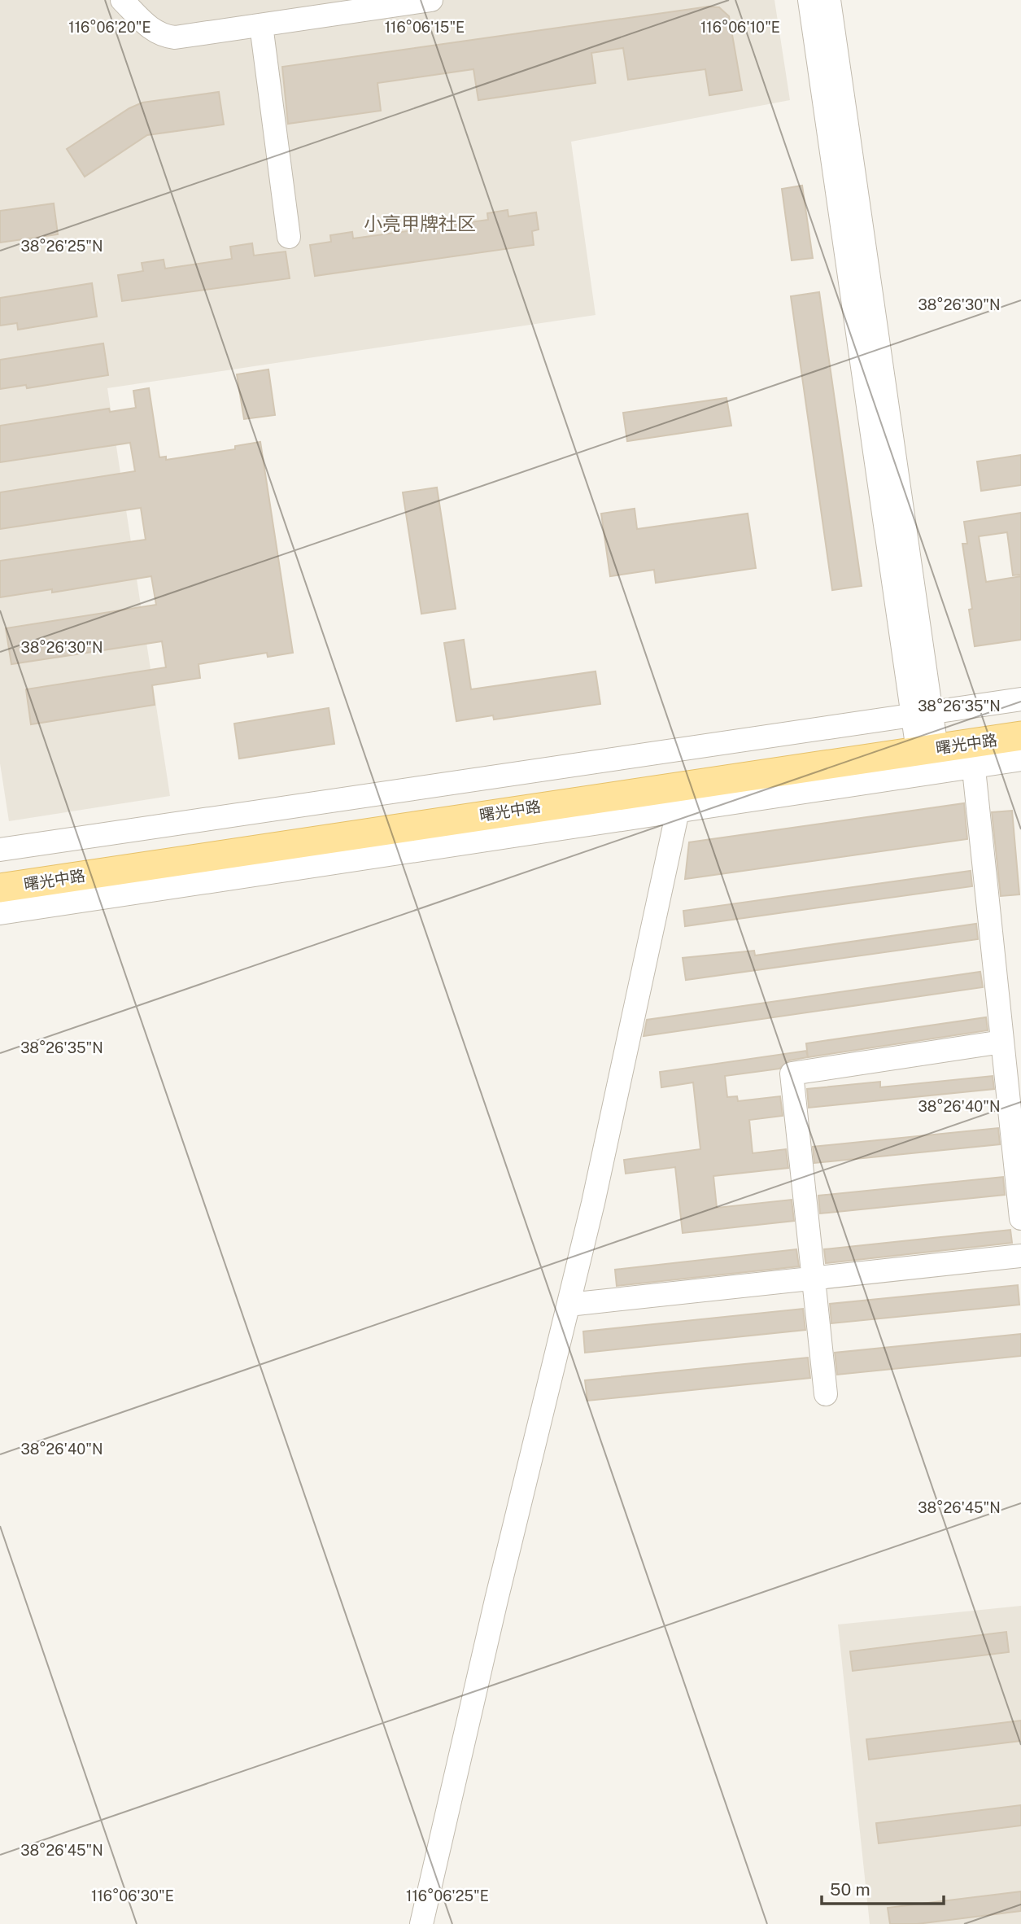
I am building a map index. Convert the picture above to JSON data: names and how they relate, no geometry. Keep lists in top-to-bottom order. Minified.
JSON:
{"streets":{"main road":["曙光中路"]},"districts":["小亮甲牌社区"],"scale_bar":"50 m","coordinates":["116°06'20\"E","116°06'15\"E","116°06'10\"E","38°26'25\"N","38°26'30\"N","38°26'35\"N","38°26'40\"N","38°26'45\"N","116°06'30\"E","116°06'25\"E"]}
